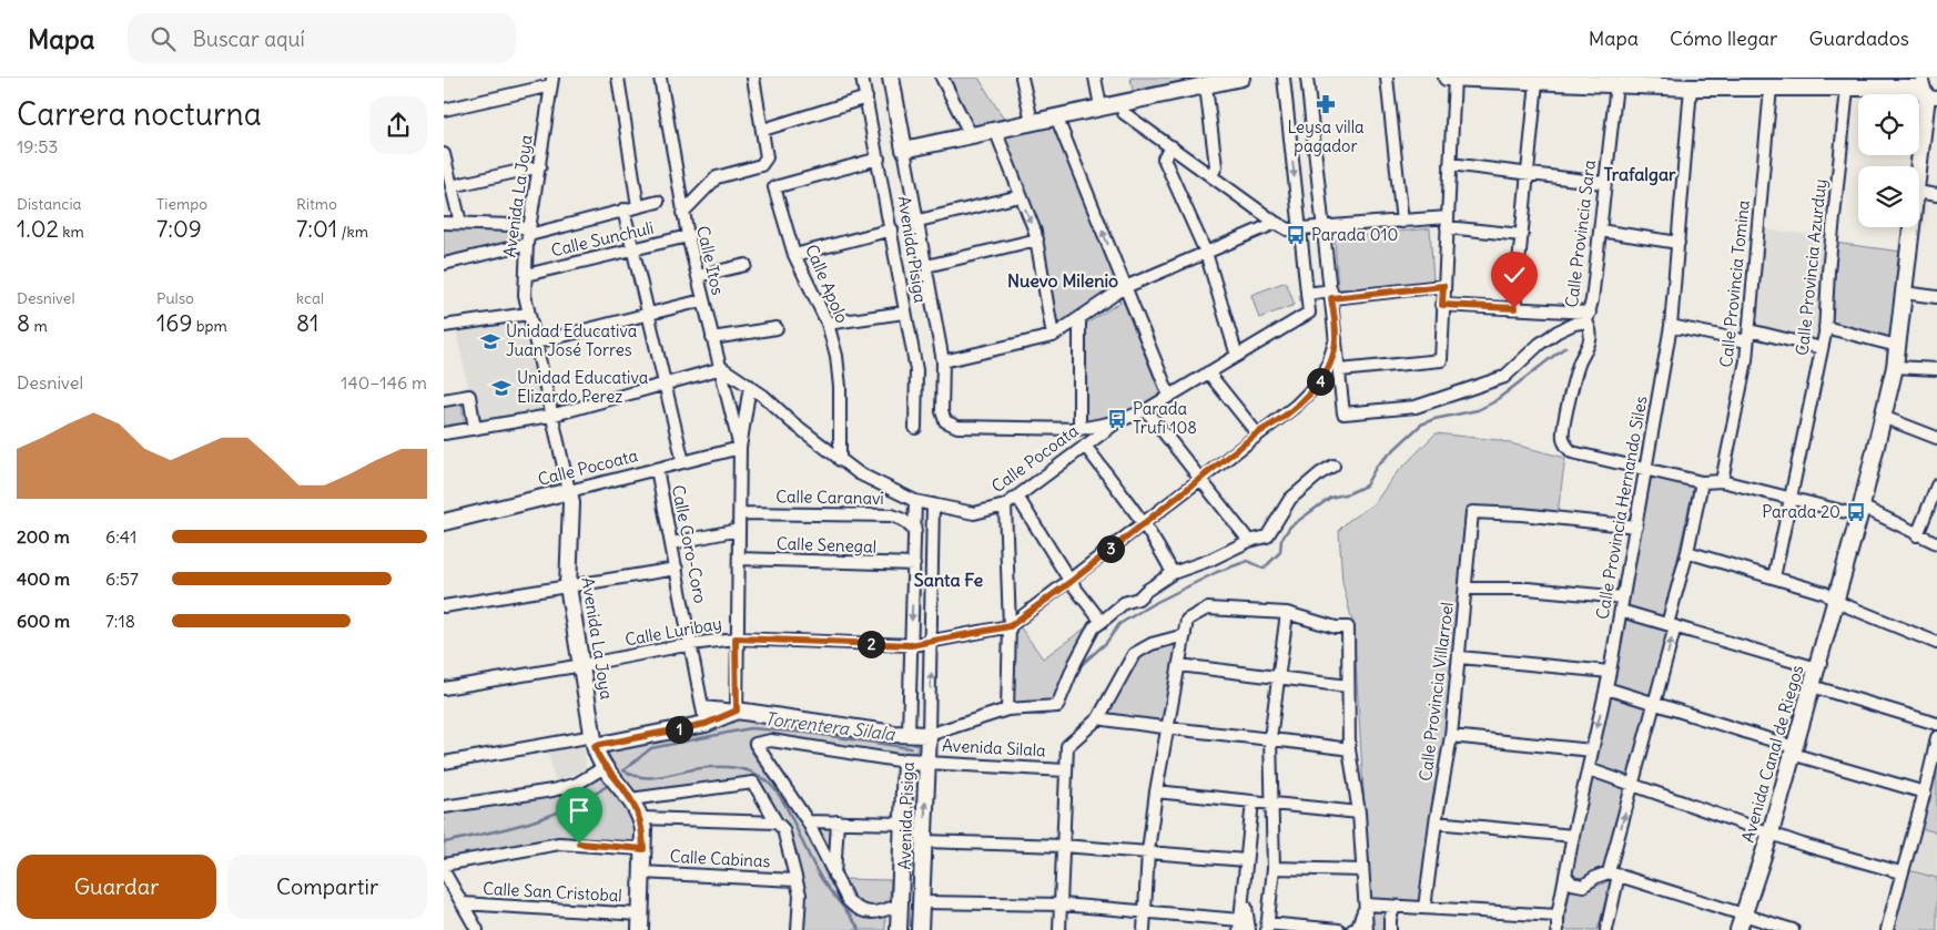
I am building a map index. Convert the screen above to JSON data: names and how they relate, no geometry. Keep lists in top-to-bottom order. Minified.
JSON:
{"streets":{"street":["Avenida La Joya","Calle Provincia Sara","Calle Sunchuli","Avenida Pisiga","Calle Itos","Calle Provincia Azurduy","Calle Apolo","Calle Provincia Tomina","Calle Pocoata","Calle Caranavi","Calle Provincia Hernando Siles","Calle Coro-Coro","Calle Senegal","Calle Luribay","Calle Provincia Villarroel","Avenida Silala","Avenida Canal de Riegos","Calle Cabinas","Calle San Cristobal"]},"crossings":[["Avenida La Joya","Calle Sunchuli"],["Avenida La Joya","Calle Pocoata"],["Avenida La Joya","Calle Luribay"],["Avenida La Joya","Calle Cabinas"],["Avenida La Joya","Calle San Cristobal"],["Calle Provincia Sara","Calle Provincia Hernando Siles"],["Calle Sunchuli","Calle Itos"],["Calle Sunchuli","Calle Coro-Coro"],["Avenida Pisiga","Calle Apolo"],["Avenida Pisiga","Calle Pocoata"],["Avenida Pisiga","Calle Luribay"],["Avenida Pisiga","Avenida Silala"],["Calle Itos","Calle Pocoata"],["Calle Itos","Calle Caranavi"],["Calle Itos","Calle Senegal"],["Calle Itos","Calle Luribay"],["Calle Itos","Avenida Silala"],["Calle Apolo","Calle Pocoata"],["Calle Pocoata","Calle Coro-Coro"],["Calle Provincia Hernando Siles","Calle Provincia Villarroel"],["Calle Coro-Coro","Calle Luribay"],["Calle Coro-Coro","Avenida Silala"]],"districts":["Trafalgar","Nuevo Milenio","Santa Fe"],"water":["Torrentera Silala"],"places":{"pharmacy":["Leysa villa pagador"],"bus stop":["Parada 010","Parada Trufi 108","Parada 20"],"school or university":["Unidad Educativa Juan José Torres","Unidad Educativa Elizardo Perez"]},"page":{"header":"Mapa","search":"Buscar aquí","nav":["Mapa","Cómo llegar","Guardados"],"heading":["Carrera nocturna","19:53"],"stats":[["Distancia","1.02 km"],["Tiempo","7:09"],["Ritmo","7:01 /km"],["Desnivel","8 m"],["Pulso","169 bpm"],["kcal","81"]],"chart":["Desnivel","140–146 m"],"pins":["4","3","2","1"],"list":[{"name":"200 m","note":"6:41"},{"name":"400 m","note":"6:57"},{"name":"600 m","note":"7:18"}],"buttons":["Guardar","Compartir"]}}
